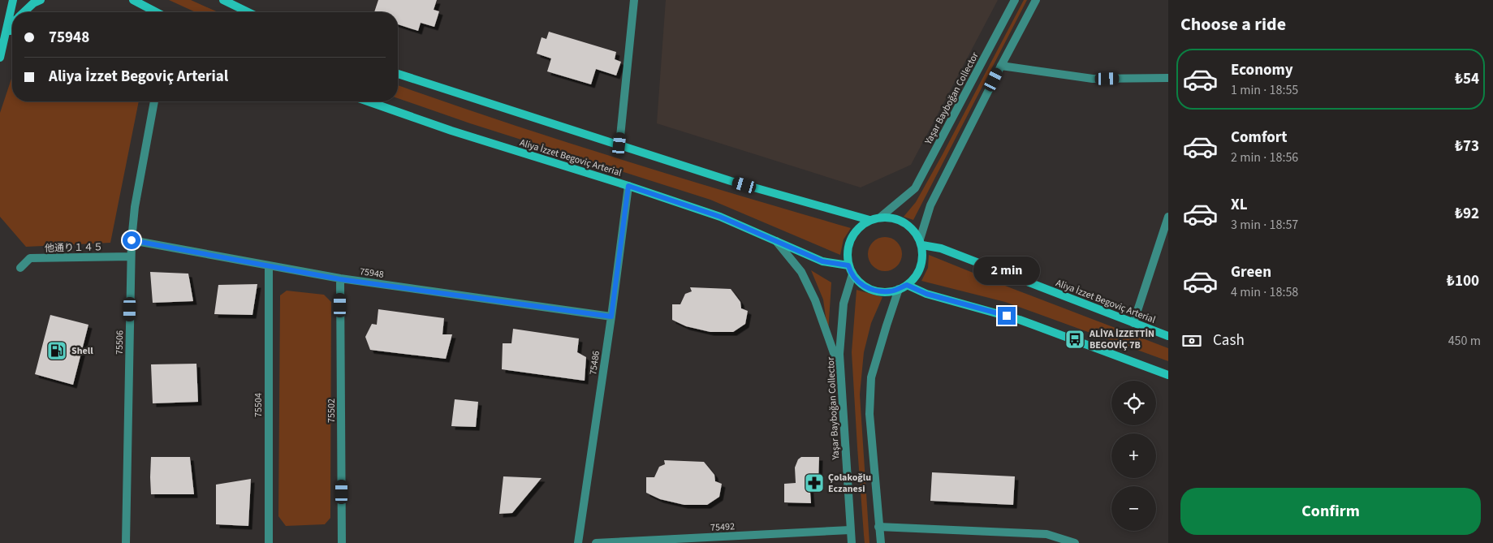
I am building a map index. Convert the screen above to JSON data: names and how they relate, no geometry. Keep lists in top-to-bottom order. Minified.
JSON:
{"streets":{"main road":["Aliya İzzet Begoviç Arterial"],"street":["Yaşar Bayboğan Collector","他通り１４５","75948","75506","75486","75504","75502","75492"]},"crossings":[["Yaşar Bayboğan Collector","Aliya İzzet Begoviç Arterial"],["Yaşar Bayboğan Collector","75492"],["Aliya İzzet Begoviç Arterial","75486"],["他通り１４５","75506"],["75948","75506"],["75948","75486"],["75948","75504"],["75948","75502"]],"places":{"bus stop":["ALİYA İZZETTİN BEGOVİÇ 7B"],"fuel station":["Shell"],"pharmacy":["Çolakoğlu Eczanesi"]},"page":{"heading":"Choose a ride","banner":["75948","Aliya İzzet Begoviç Arterial"],"list":[{"name":"Economy","note":"1 min · 18:55","value":"₺54"},{"name":"Comfort","note":"2 min · 18:56","value":"₺73"},{"name":"XL","note":"3 min · 18:57","value":"₺92"},{"name":"Green","note":"4 min · 18:58","value":"₺100"}],"bubble":"2 min","pay":["Cash","450 m"],"map_buttons":["+","−"],"buttons":"Confirm"}}
